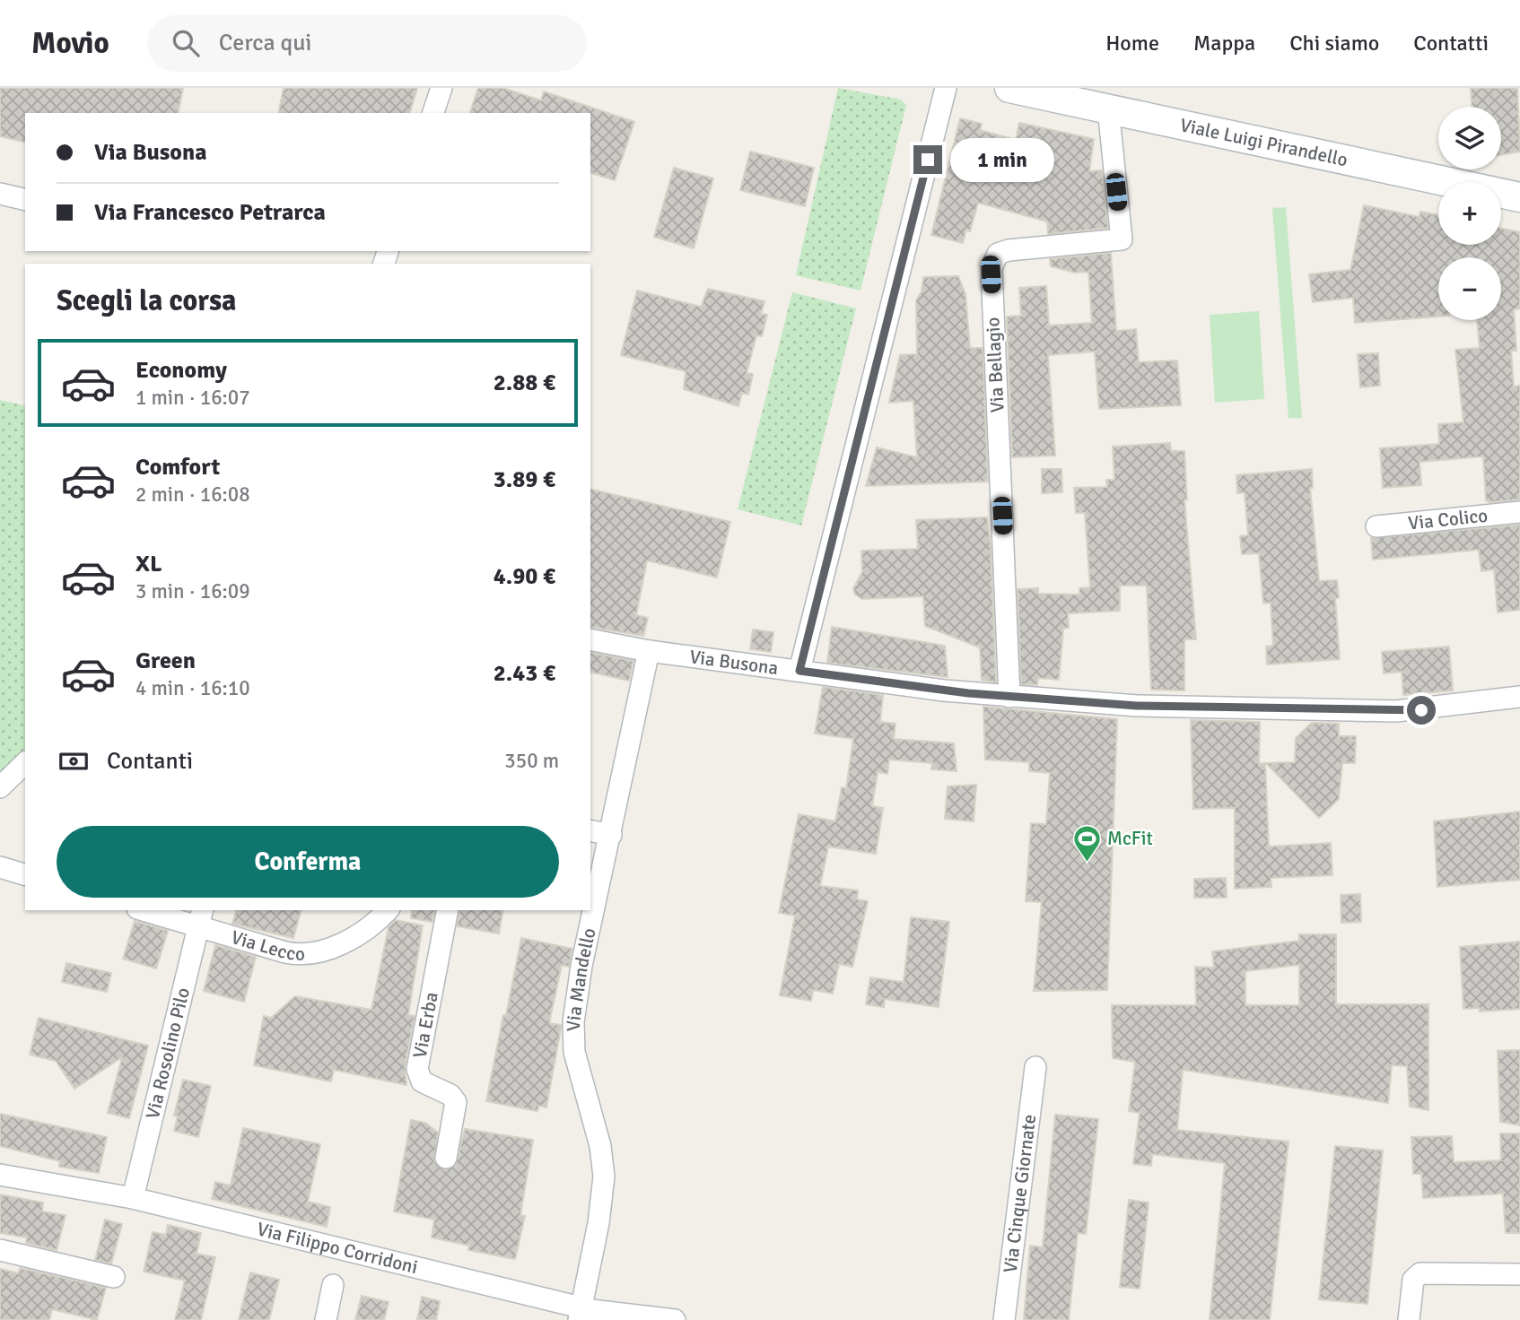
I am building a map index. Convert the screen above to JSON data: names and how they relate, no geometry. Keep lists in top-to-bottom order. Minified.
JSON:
{"streets":{"main road":["Viale Luigi Pirandello"],"street":["Via Bellagio","Via Colico","Via Busona","Via Lecco","Via Mandello","Via Erba","Via Rosolino Pilo","Via Cinque Giornate","Via Filippo Corridoni"]},"crossings":[["Viale Luigi Pirandello","Via Bellagio"],["Via Bellagio","Via Busona"],["Via Busona","Via Mandello"],["Via Lecco","Via Rosolino Pilo"],["Via Mandello","Via Filippo Corridoni"],["Via Rosolino Pilo","Via Filippo Corridoni"]],"places":{"sports":["McFit"]},"page":{"header":"Movio","search":"Cerca qui","nav":["Home","Mappa","Chi siamo","Contatti"],"map_buttons":["+","−"],"banner":["Via Busona","Via Francesco Petrarca"],"bubble":"1 min","heading":"Scegli la corsa","list":[{"name":"Economy","note":"1 min · 16:07","value":"2.88 €"},{"name":"Comfort","note":"2 min · 16:08","value":"3.89 €"},{"name":"XL","note":"3 min · 16:09","value":"4.90 €"},{"name":"Green","note":"4 min · 16:10","value":"2.43 €"}],"pay":["Contanti","350 m"],"buttons":"Conferma"}}
